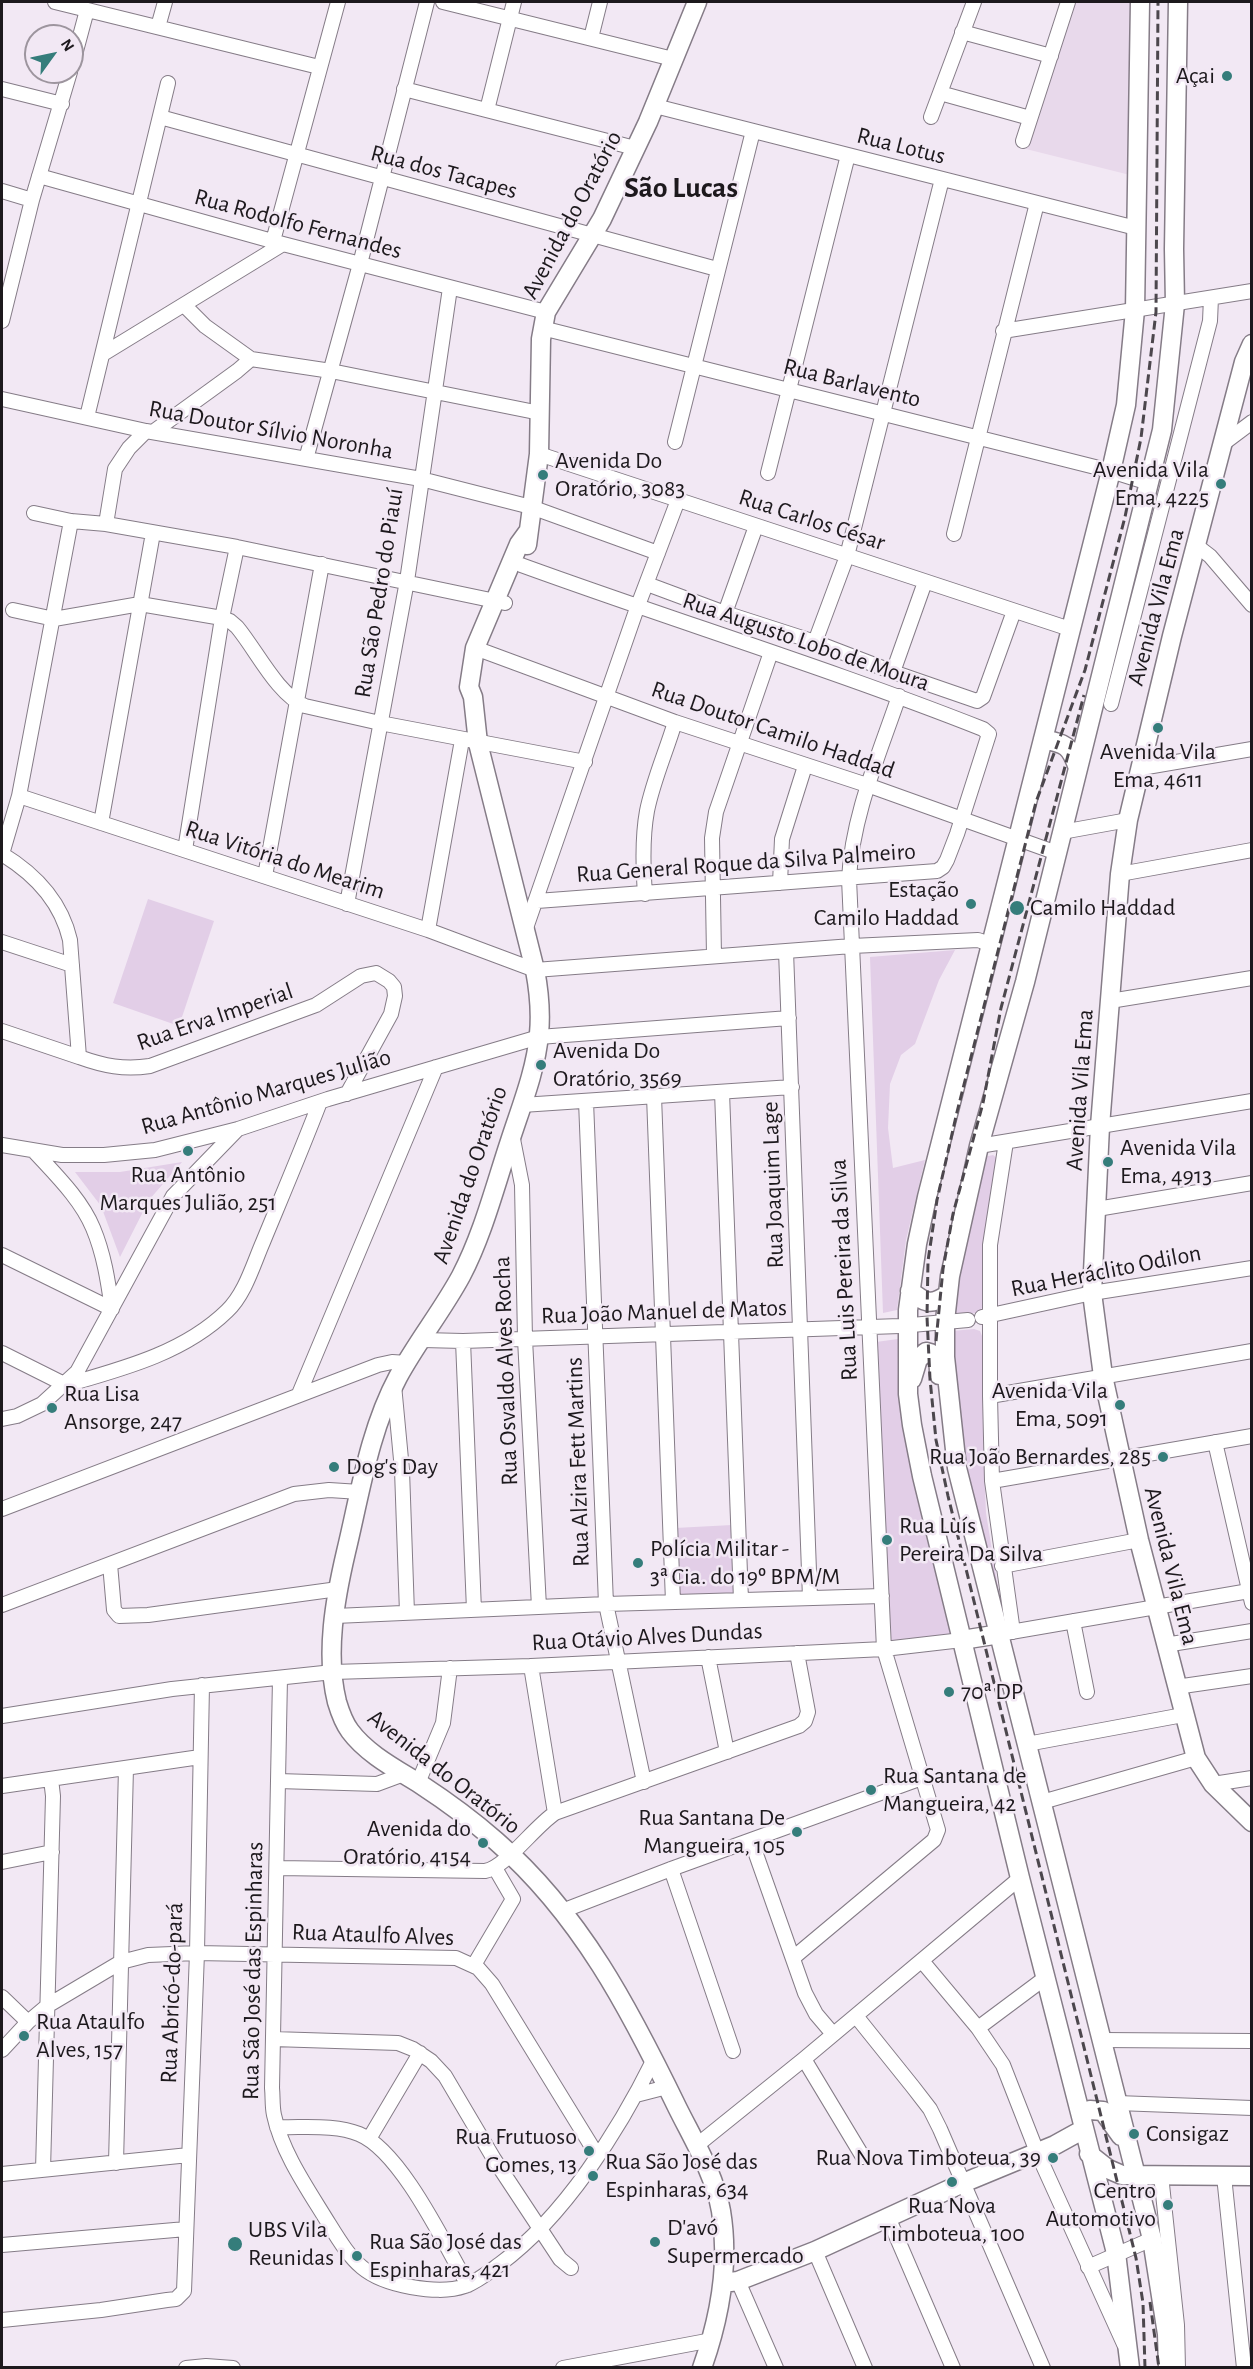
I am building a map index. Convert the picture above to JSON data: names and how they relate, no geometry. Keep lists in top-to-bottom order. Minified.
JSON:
{"streets":{"main road":["Avenida do Oratório","Avenida Vila Ema"],"street":["Rua Lotus","Rua dos Tacapes","Rua Rodolfo Fernandes","Rua Barlavento","Rua Doutor Sílvio Noronha","Rua Carlos César","Rua São Pedro do Piauí","Rua Augusto Lobo de Moura","Rua Doutor Camilo Haddad","Rua Vitória do Mearim","Rua General Roque da Silva Palmeiro","Rua Erva Imperial","Rua Antônio Marques Julião","Rua Joaquim Lage","Rua Luis Pereira da Silva","Rua Heráclito Odilon","Rua João Manuel de Matos","Rua Osvaldo Alves Rocha","Rua Alzira Fett Martins","Rua Otávio Alves Dundas","Rua Ataulfo Alves","Rua São José das Espinharas","Rua Abricó-do-pará"]},"crossings":[["Rua Lotus","Avenida do Oratório"],["Rua dos Tacapes","Avenida do Oratório"],["Avenida do Oratório","Rua Rodolfo Fernandes"],["Avenida do Oratório","Rua Barlavento"],["Avenida do Oratório","Rua Doutor Sílvio Noronha"],["Avenida do Oratório","Rua Carlos César"],["Avenida do Oratório","Rua Augusto Lobo de Moura"],["Avenida do Oratório","Rua Doutor Camilo Haddad"],["Avenida do Oratório","Rua Vitória do Mearim"],["Avenida do Oratório","Rua Antônio Marques Julião"],["Avenida do Oratório","Rua João Manuel de Matos"],["Avenida do Oratório","Rua Osvaldo Alves Rocha"],["Avenida do Oratório","Rua Otávio Alves Dundas"],["Avenida do Oratório","Rua São José das Espinharas"],["Rua Rodolfo Fernandes","Rua Barlavento"],["Rua Rodolfo Fernandes","Rua São Pedro do Piauí"],["Rua Doutor Sílvio Noronha","Rua São Pedro do Piauí"],["Rua São Pedro do Piauí","Rua Vitória do Mearim"],["Avenida Vila Ema","Rua Heráclito Odilon"],["Rua Augusto Lobo de Moura","Rua Doutor Camilo Haddad"],["Rua Augusto Lobo de Moura","Rua General Roque da Silva Palmeiro"],["Rua Augusto Lobo de Moura","Rua Luis Pereira da Silva"],["Rua Doutor Camilo Haddad","Rua General Roque da Silva Palmeiro"],["Rua Doutor Camilo Haddad","Rua Luis Pereira da Silva"],["Rua General Roque da Silva Palmeiro","Rua Luis Pereira da Silva"],["Rua Erva Imperial","Rua Antônio Marques Julião"],["Rua Antônio Marques Julião","Rua Joaquim Lage"],["Rua Joaquim Lage","Rua João Manuel de Matos"],["Rua Luis Pereira da Silva","Rua João Manuel de Matos"],["Rua Luis Pereira da Silva","Rua Otávio Alves Dundas"],["Rua Heráclito Odilon","Rua João Manuel de Matos"],["Rua João Manuel de Matos","Rua Osvaldo Alves Rocha"],["Rua João Manuel de Matos","Rua Alzira Fett Martins"],["Rua Alzira Fett Martins","Rua Otávio Alves Dundas"],["Rua Otávio Alves Dundas","Rua São José das Espinharas"],["Rua Otávio Alves Dundas","Rua Abricó-do-pará"],["Rua Ataulfo Alves","Rua São José das Espinharas"],["Rua Ataulfo Alves","Rua Abricó-do-pará"]],"districts":["São Lucas"],"places":["Açai","Avenida Do Oratório, 3083","Avenida Vila Ema, 4225","Avenida Vila Ema, 4611","Estação Camilo Haddad","Camilo Haddad","Avenida Do Oratório, 3569","Rua Antônio Marques Julião, 251","Avenida Vila Ema, 4913","Avenida Vila Ema, 5091","Rua Lisa Ansorge, 247","Rua João Bernardes, 285","Dog's Day","Rua Luís Pereira Da Silva","Polícia Militar - 3ª Cia. do 19º BPM/M","70ª DP","Rua Santana de Mangueira, 42","Rua Santana De Mangueira, 105","Avenida do Oratório, 4154","Rua Ataulfo Alves, 157","Consigaz","Rua Frutuoso Gomes, 13","Rua Nova Timboteua, 39","Rua São José das Espinharas, 634","Rua Nova Timboteua, 100","Centro Automotivo","D'avó Supermercado","UBS Vila Reunidas I","Rua São José das Espinharas, 421"],"north":"top right"}
